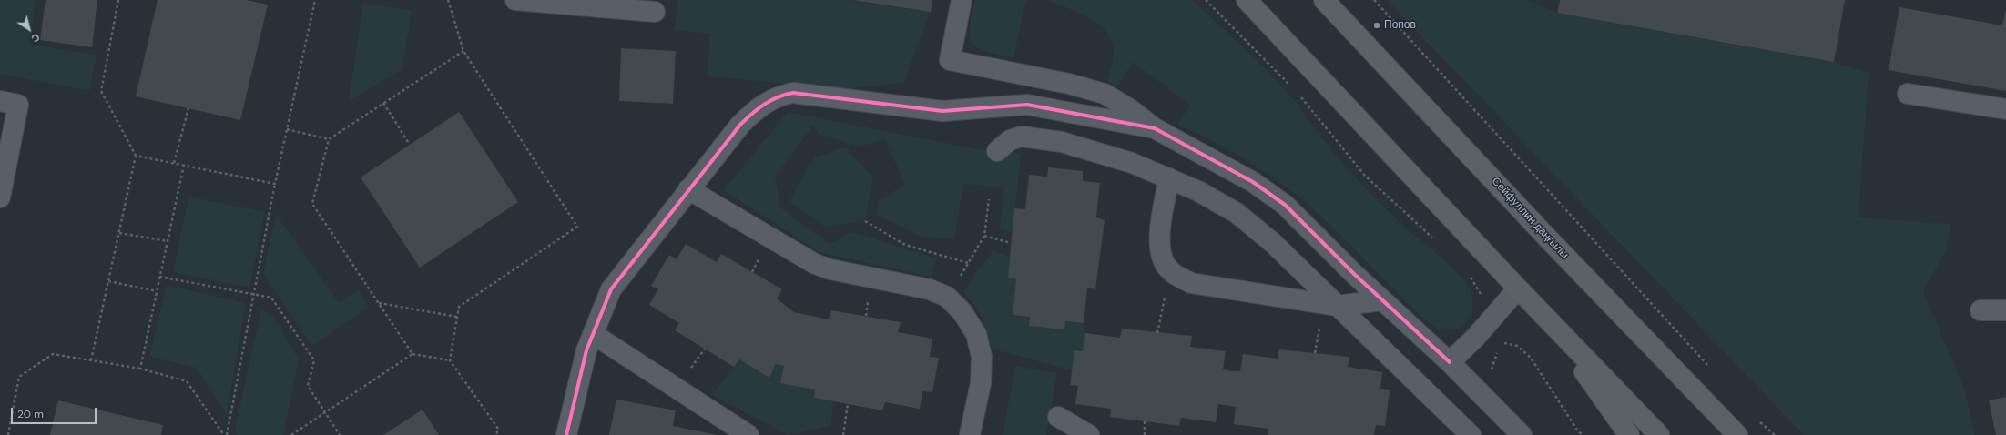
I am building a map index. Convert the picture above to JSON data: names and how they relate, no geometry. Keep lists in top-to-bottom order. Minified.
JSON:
{"streets":{"main road":["Сейфуллин даңғылы"]},"places":["Попов"],"scale_bar":"20 m","north":"bottom right"}
